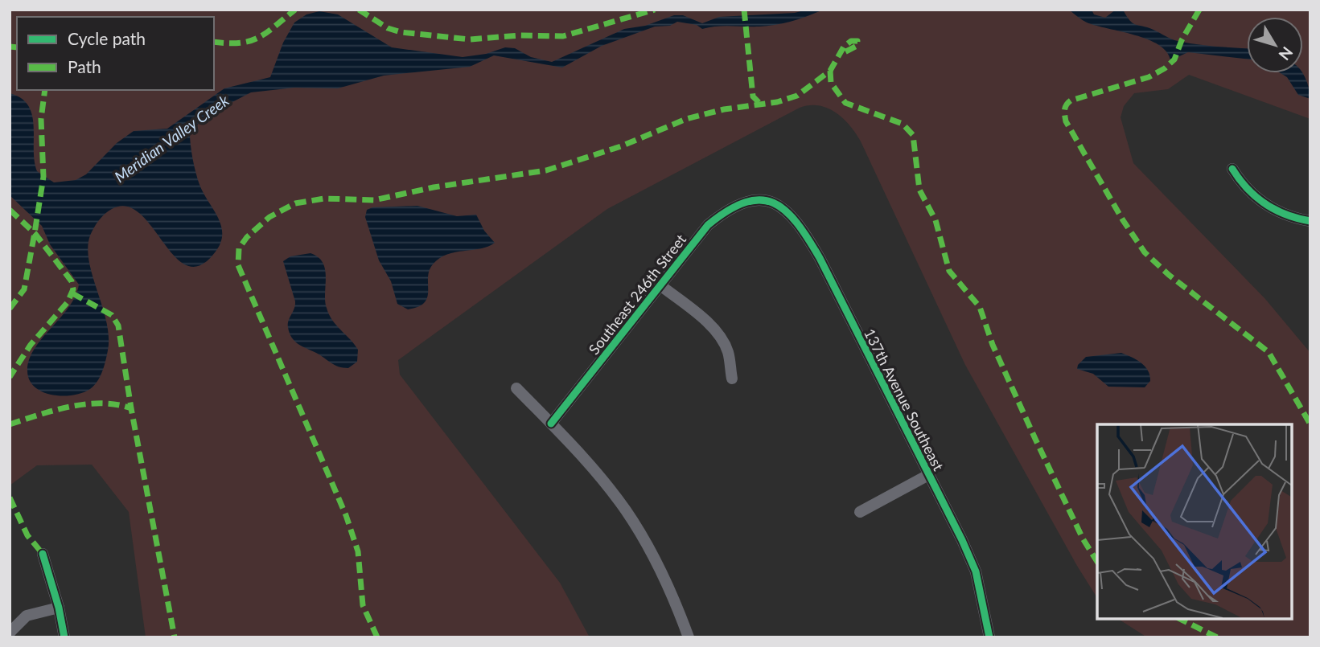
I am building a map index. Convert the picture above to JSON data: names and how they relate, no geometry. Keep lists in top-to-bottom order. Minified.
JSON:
{"streets":{"street":["Southeast 246th Street","137th Avenue Southeast"]},"crossings":[["Southeast 246th Street","137th Avenue Southeast"]],"water":["Meridian Valley Creek"],"legend":["Cycle path","Path"],"north":"bottom right"}
